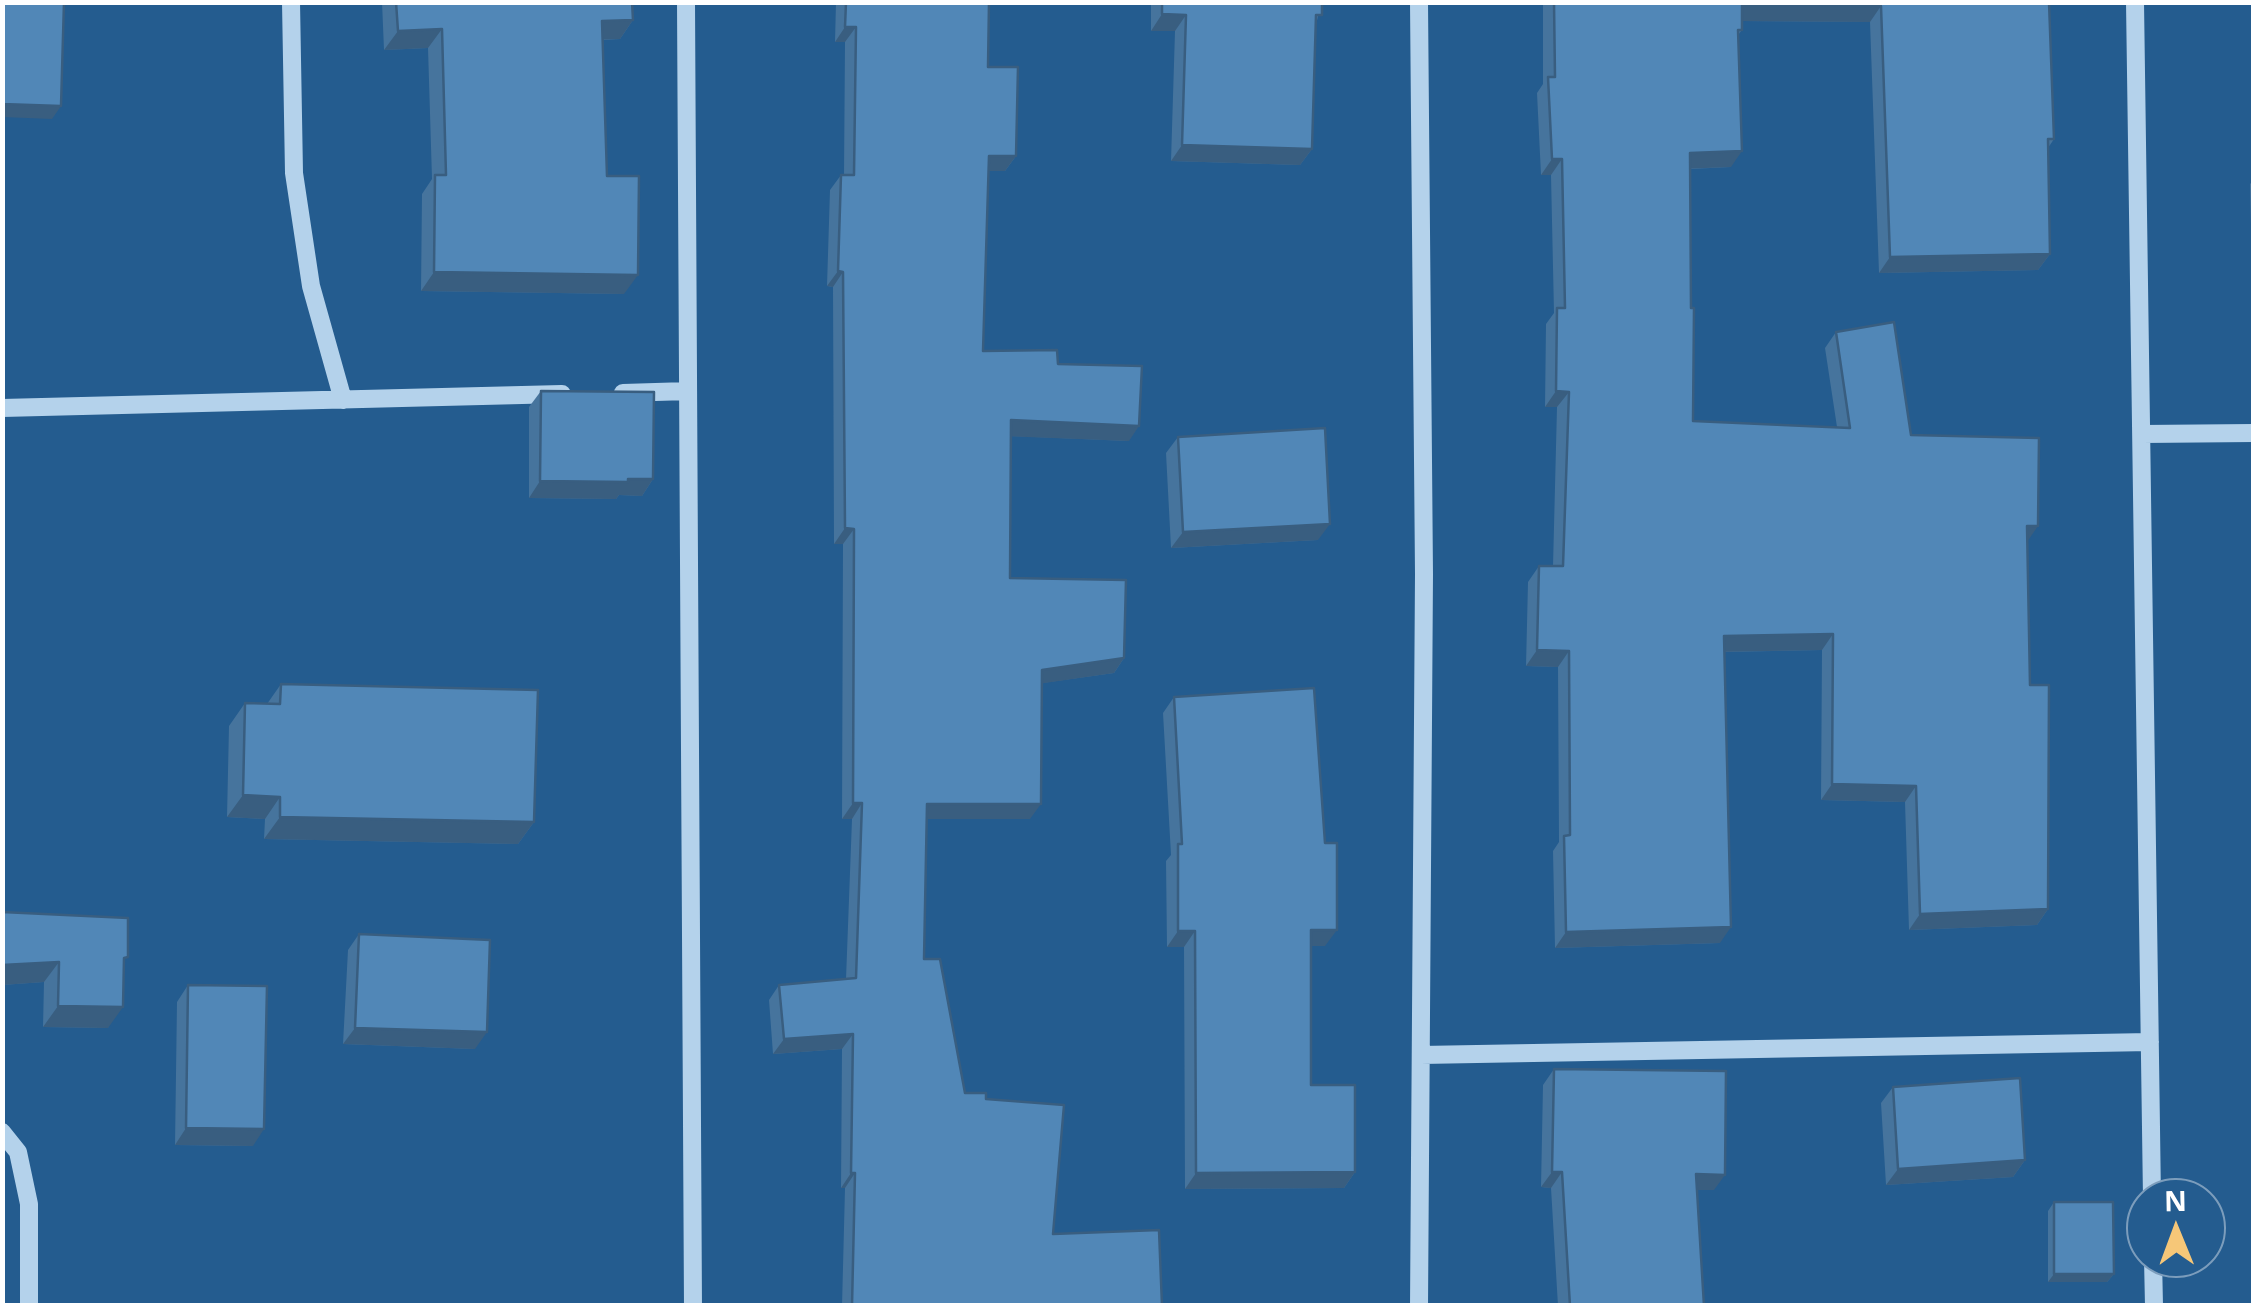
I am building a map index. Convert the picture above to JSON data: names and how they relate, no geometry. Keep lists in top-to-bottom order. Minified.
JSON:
{"north":"top"}
